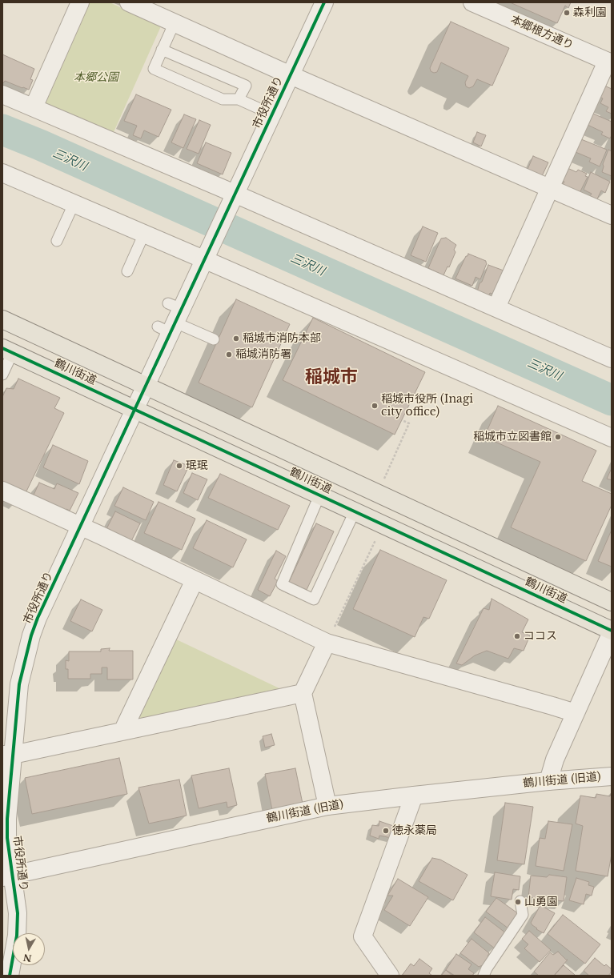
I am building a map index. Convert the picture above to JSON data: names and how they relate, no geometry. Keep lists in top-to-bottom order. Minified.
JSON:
{"streets":{"main road":["鶴川街道"],"street":["本郷根方通り","市役所通り","鶴川街道 (旧道)"]},"crossings":[["市役所通り","鶴川街道"],["市役所通り","鶴川街道 (旧道)"]],"districts":["稲城市"],"water":["三沢川"],"parks":["本郷公園"],"places":["森利園","稲城市消防本部","稲城消防署","稲城市役所 (Inagi city office)","稲城市立図書館","珉珉","ココス","徳永薬局","山勇園"],"north":"bottom"}
